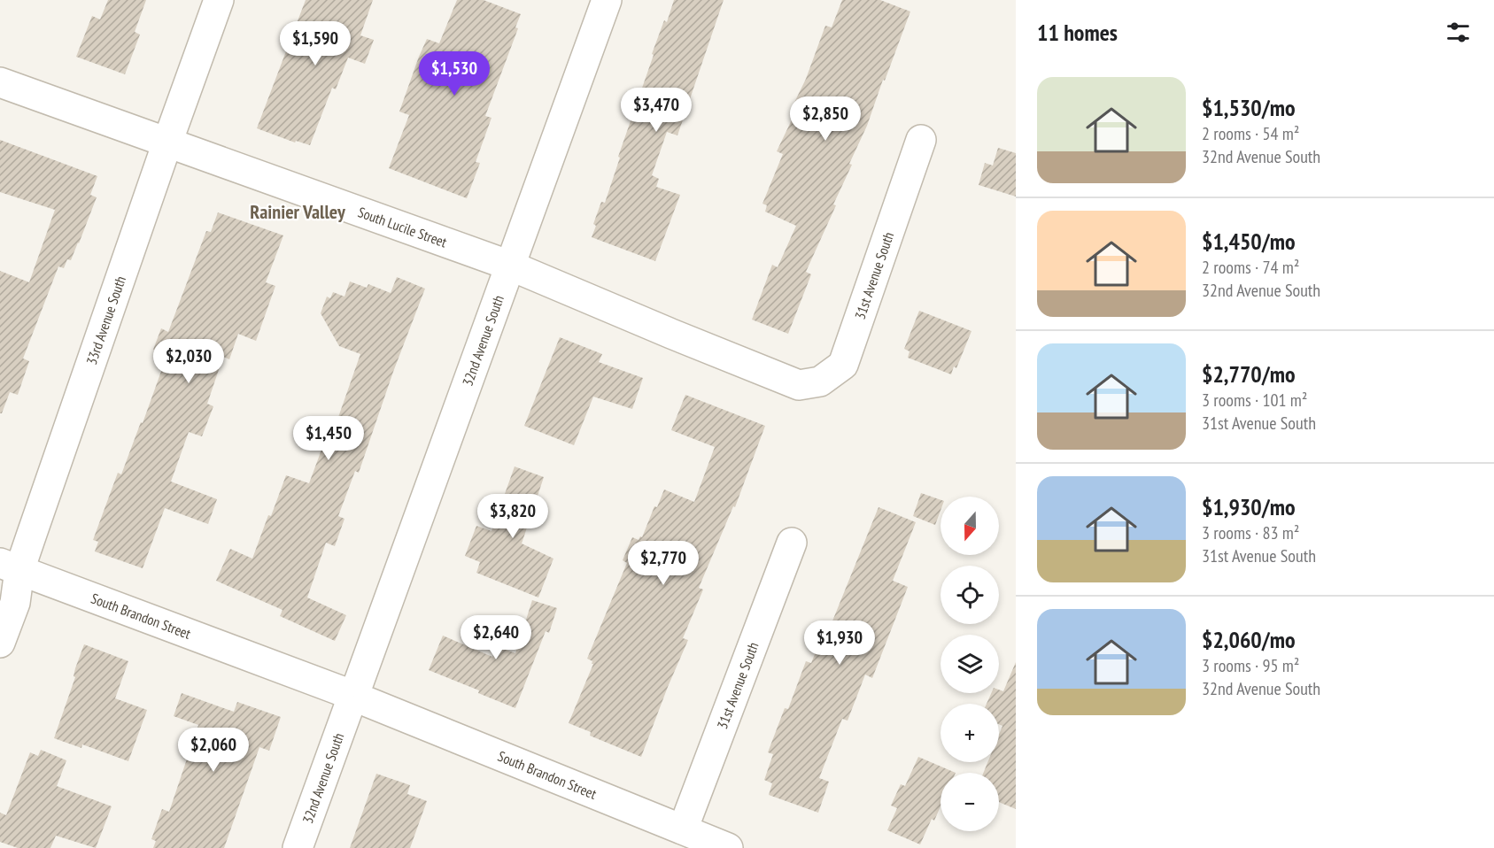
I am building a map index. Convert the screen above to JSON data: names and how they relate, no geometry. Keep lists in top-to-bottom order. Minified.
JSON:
{"streets":{"street":["South Lucile Street","31st Avenue South","33rd Avenue South","32nd Avenue South","South Brandon Street"]},"crossings":[["South Lucile Street","31st Avenue South"],["South Lucile Street","33rd Avenue South"],["South Lucile Street","32nd Avenue South"],["31st Avenue South","South Brandon Street"],["33rd Avenue South","South Brandon Street"],["32nd Avenue South","South Brandon Street"]],"districts":["Rainier Valley"],"north":"bottom","page":{"heading":"11 homes","price":["$1,590","$1,530","$3,470","$2,850","$2,030","$1,450","$3,820","$2,770","$2,640","$1,930","$2,060"],"list":[{"name":"$1,530/mo","note":"2 rooms · 54 m² · 32nd Avenue South"},{"name":"$1,450/mo","note":"2 rooms · 74 m² · 32nd Avenue South"},{"name":"$2,770/mo","note":"3 rooms · 101 m² · 31st Avenue South"},{"name":"$1,930/mo","note":"3 rooms · 83 m² · 31st Avenue South"},{"name":"$2,060/mo","note":"3 rooms · 95 m² · 32nd Avenue South"}],"map_buttons":["+","−"]}}
